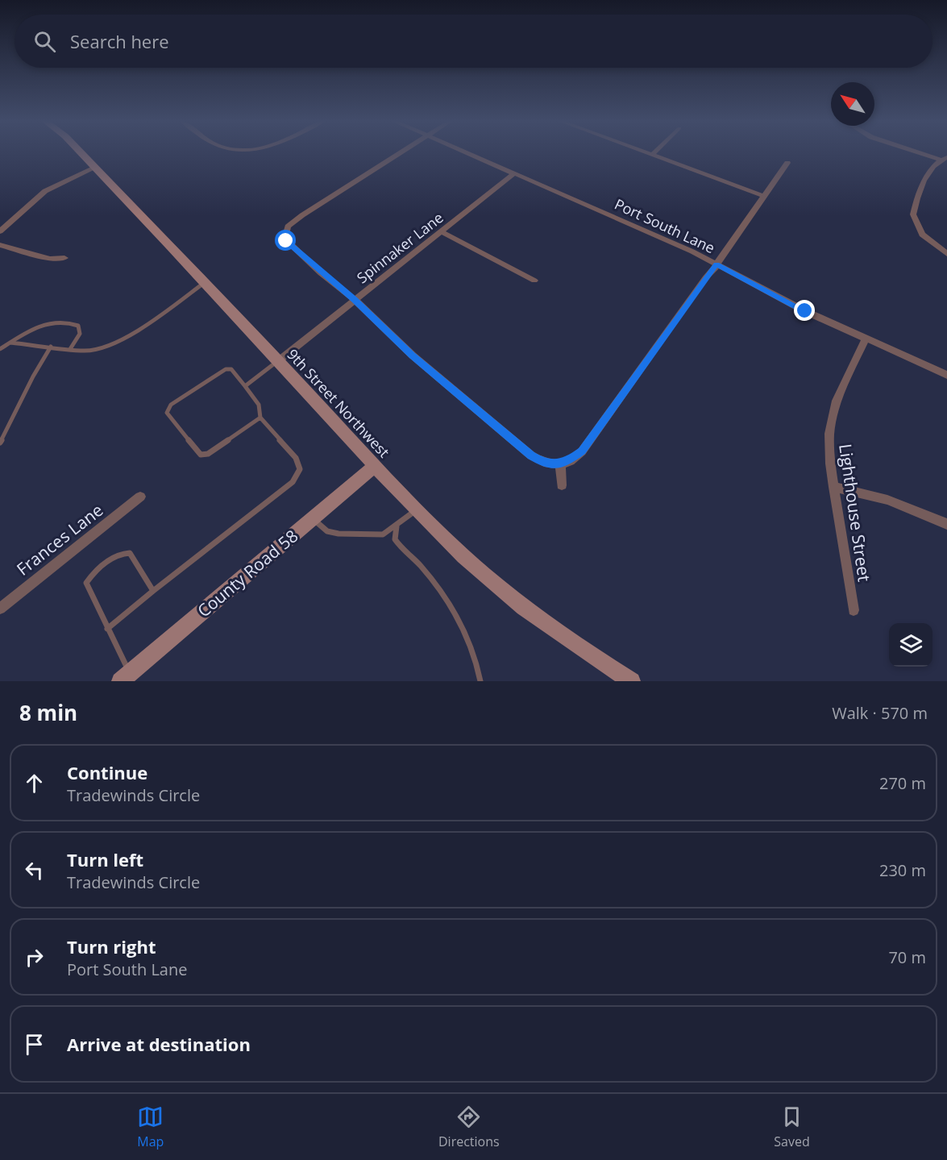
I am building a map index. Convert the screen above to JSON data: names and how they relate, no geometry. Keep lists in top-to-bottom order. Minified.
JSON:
{"streets":{"street":["Port South Lane","Spinnaker Lane","9th Street Northwest","Lighthouse Street","Frances Lane","County Road 58"]},"crossings":[["Port South Lane","Spinnaker Lane"],["Port South Lane","Lighthouse Street"],["Spinnaker Lane","9th Street Northwest"],["9th Street Northwest","County Road 58"]],"north":"top left","page":{"search":"Search here","heading":["8 min","Walk · 570 m"],"list":[["Continue","Tradewinds Circle","270 m"],["Turn left","Tradewinds Circle","230 m"],["Turn right","Port South Lane","70 m"],"Arrive at destination"],"nav":["Map","Directions","Saved"]}}
